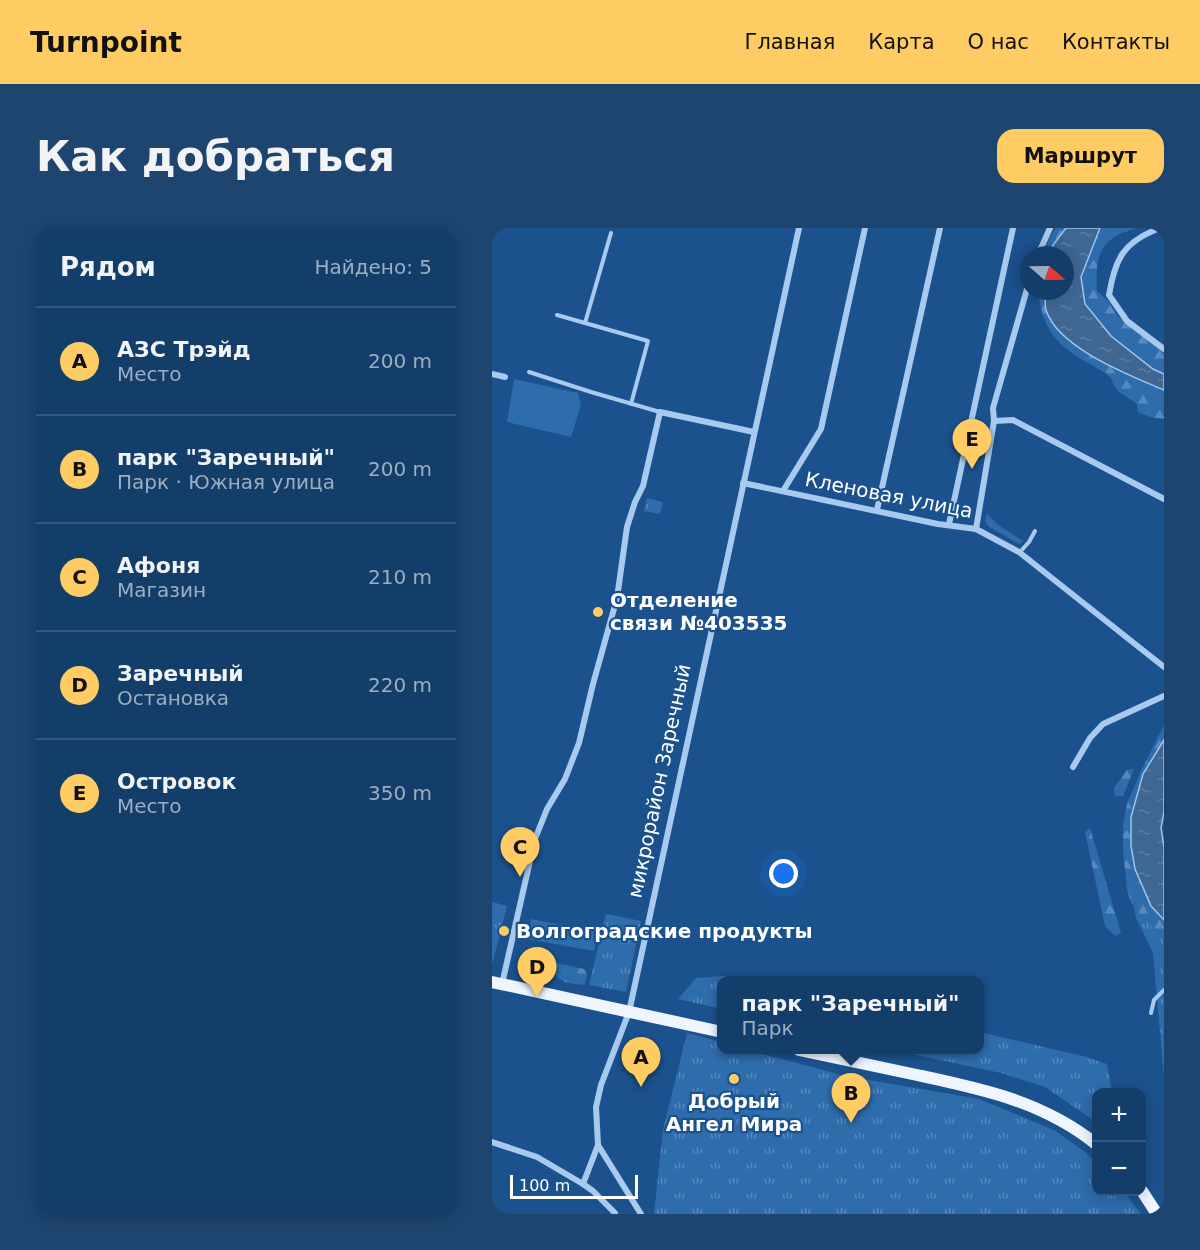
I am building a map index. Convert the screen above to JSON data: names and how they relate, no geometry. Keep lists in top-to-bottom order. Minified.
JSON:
{"streets":{"street":["Кленовая улица","микрорайон Заречный"]},"crossings":[["Кленовая улица","микрорайон Заречный"]],"places":["Отделение связи №403535","Волгоградские продукты","Добрый Ангел Мира"],"scale_bar":"100 m","north":"right","page":{"header":"Turnpoint","nav":["Главная","Карта","О нас","Контакты"],"buttons":"Маршрут","title":"Как добраться","heading":["Рядом","Найдено: 5"],"list":[{"mark":"A","name":"АЗС Трэйд","note":"Место","value":"200 m"},{"mark":"B","name":"парк \"Заречный\"","note":"Парк · Южная улица","value":"200 m"},{"mark":"C","name":"Афоня","note":"Магазин","value":"210 m"},{"mark":"D","name":"Заречный","note":"Остановка","value":"220 m"},{"mark":"E","name":"Островок","note":"Место","value":"350 m"}],"pins":["E","C","D","A","B"],"popup":["парк \"Заречный\"","Парк"],"map_buttons":["+","−"],"scale":"100 m"}}
